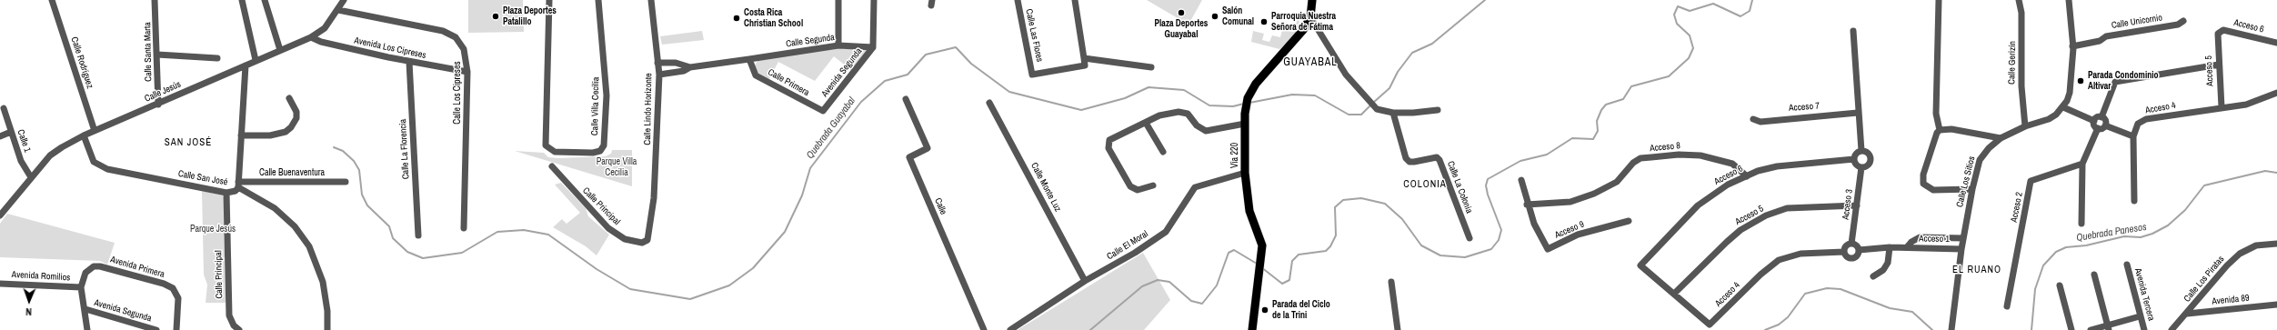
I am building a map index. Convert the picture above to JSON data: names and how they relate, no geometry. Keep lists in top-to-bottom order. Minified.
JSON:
{"streets":{"main road":["Vía 220"],"street":["Calle Unicornio","Acceso 6","Calle Las Flores","Calle Segunda","Avenida Los Cipreses","Calle Santa Marta","Calle Rodríguez","Calle Gerizín","Acceso 5","Avenida Segunda","Calle Primera","Calle Jesús","Calle Los Cipreses","Calle Villa Cecilia","Acceso 7","Acceso 4","Calle Lindo Horizonte","Calle 1","Acceso 8","Calle La Florencia","Calle Buenaventura","Calle San José","Calle Los Sitios","Calle Monte Luz","Calle La Colonia","Acceso 3","Calle Principal","Calle","Acceso 2","Acceso 9","Acceso 1","Calle El Moral","Avenida Primera","Avenida Romilios","Calle Los Piratas","Avenida Tercera","Avenida 89"]},"crossings":[["Calle Unicornio","Calle Los Sitios"],["Acceso 6","Acceso 5"],["Acceso 6","Acceso 4"],["Acceso 6","Acceso 8"],["Acceso 6","Acceso 3"],["Calle Segunda","Avenida Segunda"],["Calle Segunda","Calle Primera"],["Avenida Los Cipreses","Calle Jesús"],["Avenida Los Cipreses","Calle Los Cipreses"],["Avenida Los Cipreses","Calle La Florencia"],["Calle Santa Marta","Calle Jesús"],["Calle Rodríguez","Calle Jesús"],["Calle Gerizín","Calle Los Sitios"],["Acceso 5","Acceso 4"],["Acceso 5","Acceso 3"],["Avenida Segunda","Calle Primera"],["Calle Jesús","Calle Los Cipreses"],["Calle Jesús","Calle 1"],["Calle Jesús","Calle San José"],["Acceso 4","Acceso 3"],["Acceso 4","Acceso 1"],["Calle Lindo Horizonte","Calle Principal"],["Acceso 8","Acceso 9"],["Vía 220","Calle El Moral"],["Calle Buenaventura","Calle San José"],["Calle San José","Calle Principal"],["Calle Los Sitios","Acceso 1"],["Calle Monte Luz","Calle El Moral"],["Acceso 3","Acceso 1"],["Avenida Primera","Avenida Romilios"],["Calle Los Piratas","Avenida 89"]],"districts":["GUAYABAL","SAN JOSÉ","COLONIA","EL RUANO"],"water":["Quebrada Guayabal","Quebrada Panesos"],"parks":["Parque Villa Cecilia","Parque Jesús"],"places":["Plaza Deportes Guayabal","Plaza Deportes Patalillo","Salón Comunal","Costa Rica Christian School","Parroquia Nuestra Señora de Fátima","Parada Condominio Altivar","Parada del Ciclo de la Trini"],"north":"bottom"}
